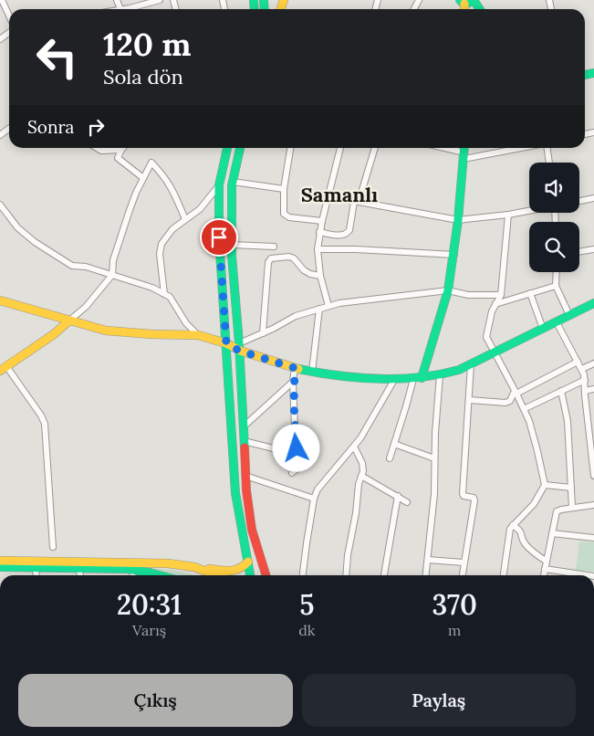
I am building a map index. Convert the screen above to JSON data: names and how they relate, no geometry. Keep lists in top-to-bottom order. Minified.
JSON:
{"districts":["Samanlı"],"page":{"turn":["120 m","Sola dön"],"then":"Sonra","eta":["20:31","Varış","5","dk","370","m"],"buttons":["Çıkış","Paylaş"]}}
